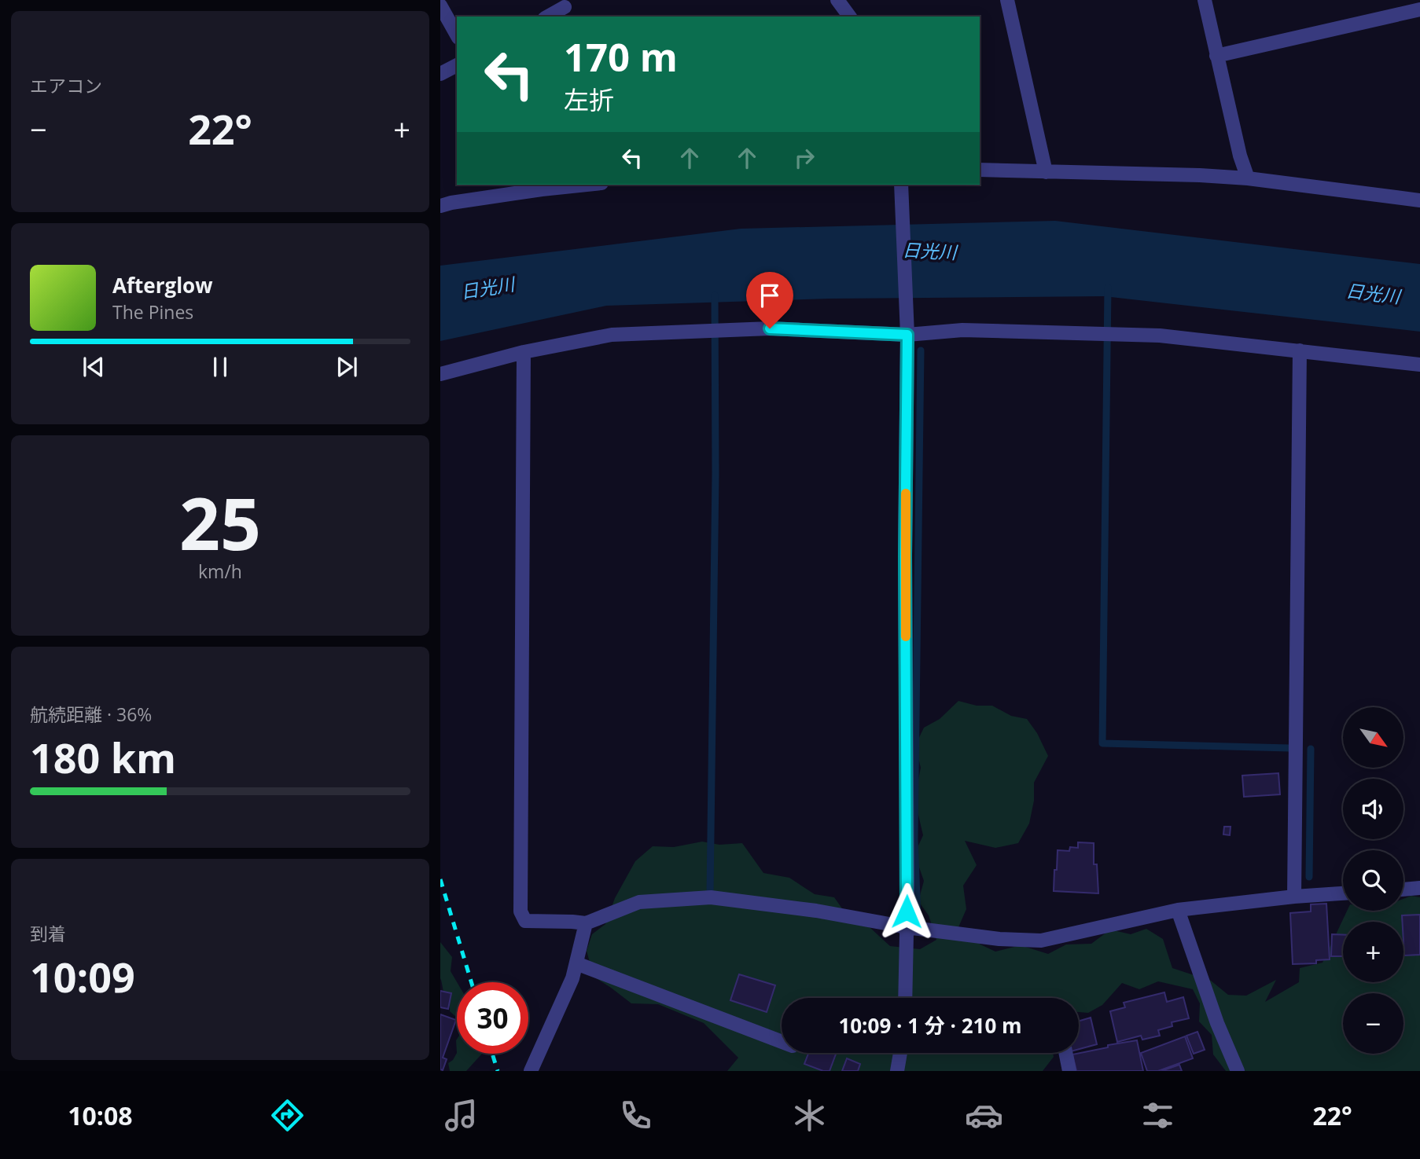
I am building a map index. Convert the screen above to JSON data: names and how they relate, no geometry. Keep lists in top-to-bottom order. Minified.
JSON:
{"water":["日光川"],"north":"bottom right","page":{"tile":["エアコン",["25","km/h"],["航続距離 · 36%","180 km"],["到着","10:09"]],"turn":["170 m","左折"],"heat":["−","22°","+"],"song":["Afterglow","The Pines"],"map_buttons":["+","−"],"limit":"30","trip":"10:09 · 1 分 · 210 m","tabs":["10:08","22°"]}}
